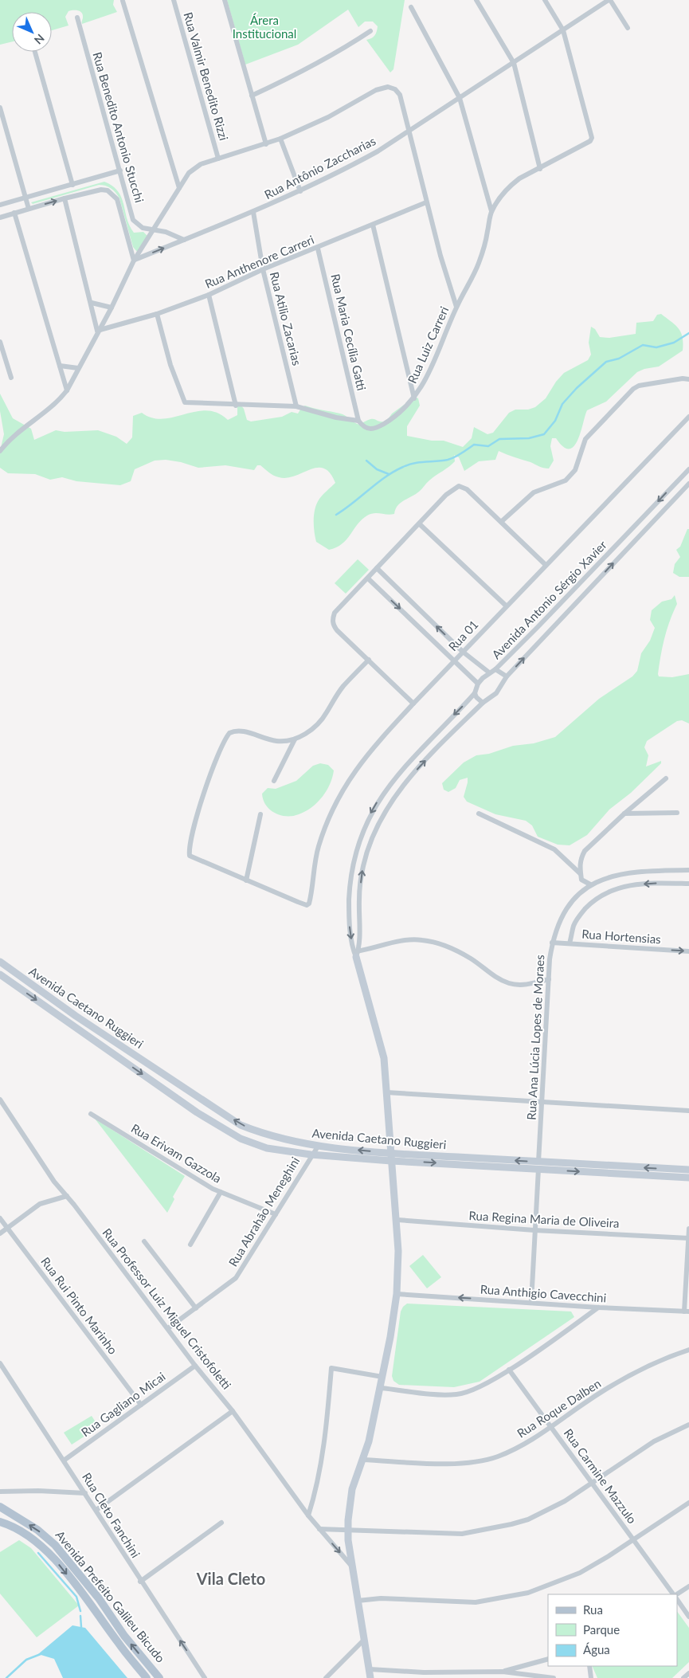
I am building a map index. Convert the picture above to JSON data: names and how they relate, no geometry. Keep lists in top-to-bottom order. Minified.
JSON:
{"streets":{"main road":["Avenida Caetano Ruggieri","Avenida Prefeito Galileu Bicudo"],"street":["Rua Valmir Benedito Rizzi","Rua Benedito Antonio Stucchi","Rua Antônio Zaccharias","Rua Anthenore Carreri","Rua Atilio Zacarias","Rua Maria Cecília Gatti","Rua Luiz Carreri","Avenida Antonio Sérgio Xavier","Rua 01","Rua Hortensias","Rua Ana Lúcia Lopes de Moraes","Rua Erivam Gazzola","Rua Abrahão Meneghini","Rua Regina Maria de Oliveira","Rua Anthigio Cavecchini","Rua Rui Pinto Marinho","Rua Professor Luiz Miguel Cristofoletti","Rua Gagliano Micai","Rua Roque Dalben","Rua Carmine Mazzulo","Rua Cleto Fanchini"]},"crossings":[["Rua Benedito Antonio Stucchi","Rua Antônio Zaccharias"],["Rua Antônio Zaccharias","Rua Atilio Zacarias"],["Rua Antônio Zaccharias","Rua Luiz Carreri"],["Rua Anthenore Carreri","Rua Atilio Zacarias"],["Rua Anthenore Carreri","Rua Maria Cecília Gatti"],["Rua Anthenore Carreri","Rua Luiz Carreri"],["Rua Atilio Zacarias","Rua Luiz Carreri"],["Rua Maria Cecília Gatti","Rua Luiz Carreri"],["Rua Hortensias","Rua Ana Lúcia Lopes de Moraes"],["Avenida Caetano Ruggieri","Rua Ana Lúcia Lopes de Moraes"],["Avenida Caetano Ruggieri","Rua Abrahão Meneghini"],["Rua Ana Lúcia Lopes de Moraes","Rua Regina Maria de Oliveira"],["Rua Ana Lúcia Lopes de Moraes","Rua Anthigio Cavecchini"],["Rua Erivam Gazzola","Rua Abrahão Meneghini"],["Rua Abrahão Meneghini","Rua Professor Luiz Miguel Cristofoletti"],["Rua Rui Pinto Marinho","Rua Gagliano Micai"],["Rua Professor Luiz Miguel Cristofoletti","Rua Gagliano Micai"],["Rua Gagliano Micai","Rua Cleto Fanchini"],["Rua Roque Dalben","Rua Carmine Mazzulo"]],"one_way":["Rua Hortensias","Rua Anthigio Cavecchini"],"districts":["Vila Cleto"],"parks":["Árera Institucional"],"legend":["Rua","Parque","Água"],"north":"bottom right"}
